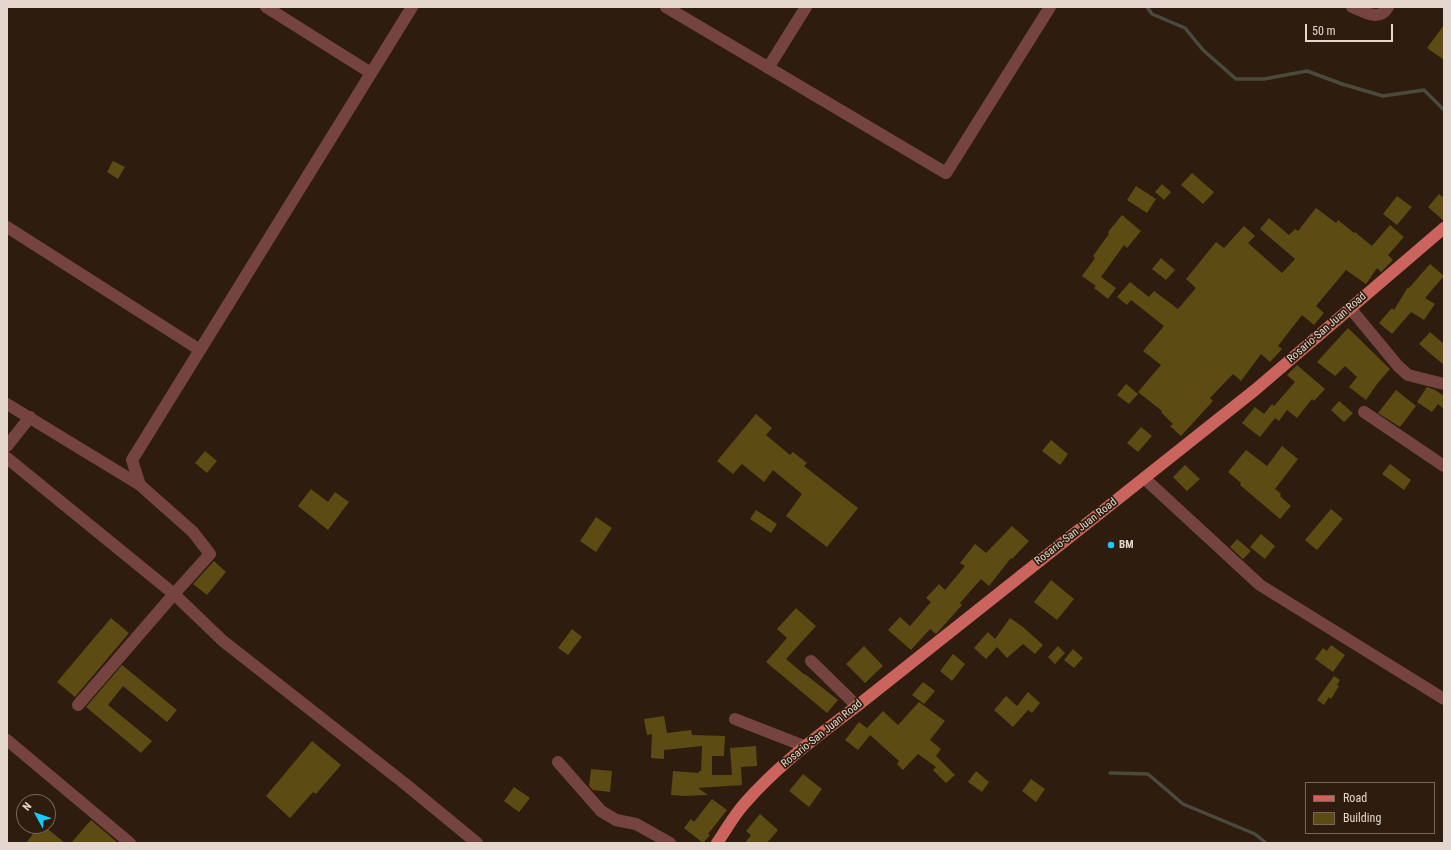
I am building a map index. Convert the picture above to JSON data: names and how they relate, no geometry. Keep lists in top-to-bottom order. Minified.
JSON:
{"streets":{"main road":["Rosario-San Juan Road"]},"places":["BM"],"legend":["Road","Building"],"scale_bar":"50 m","north":"top left"}
